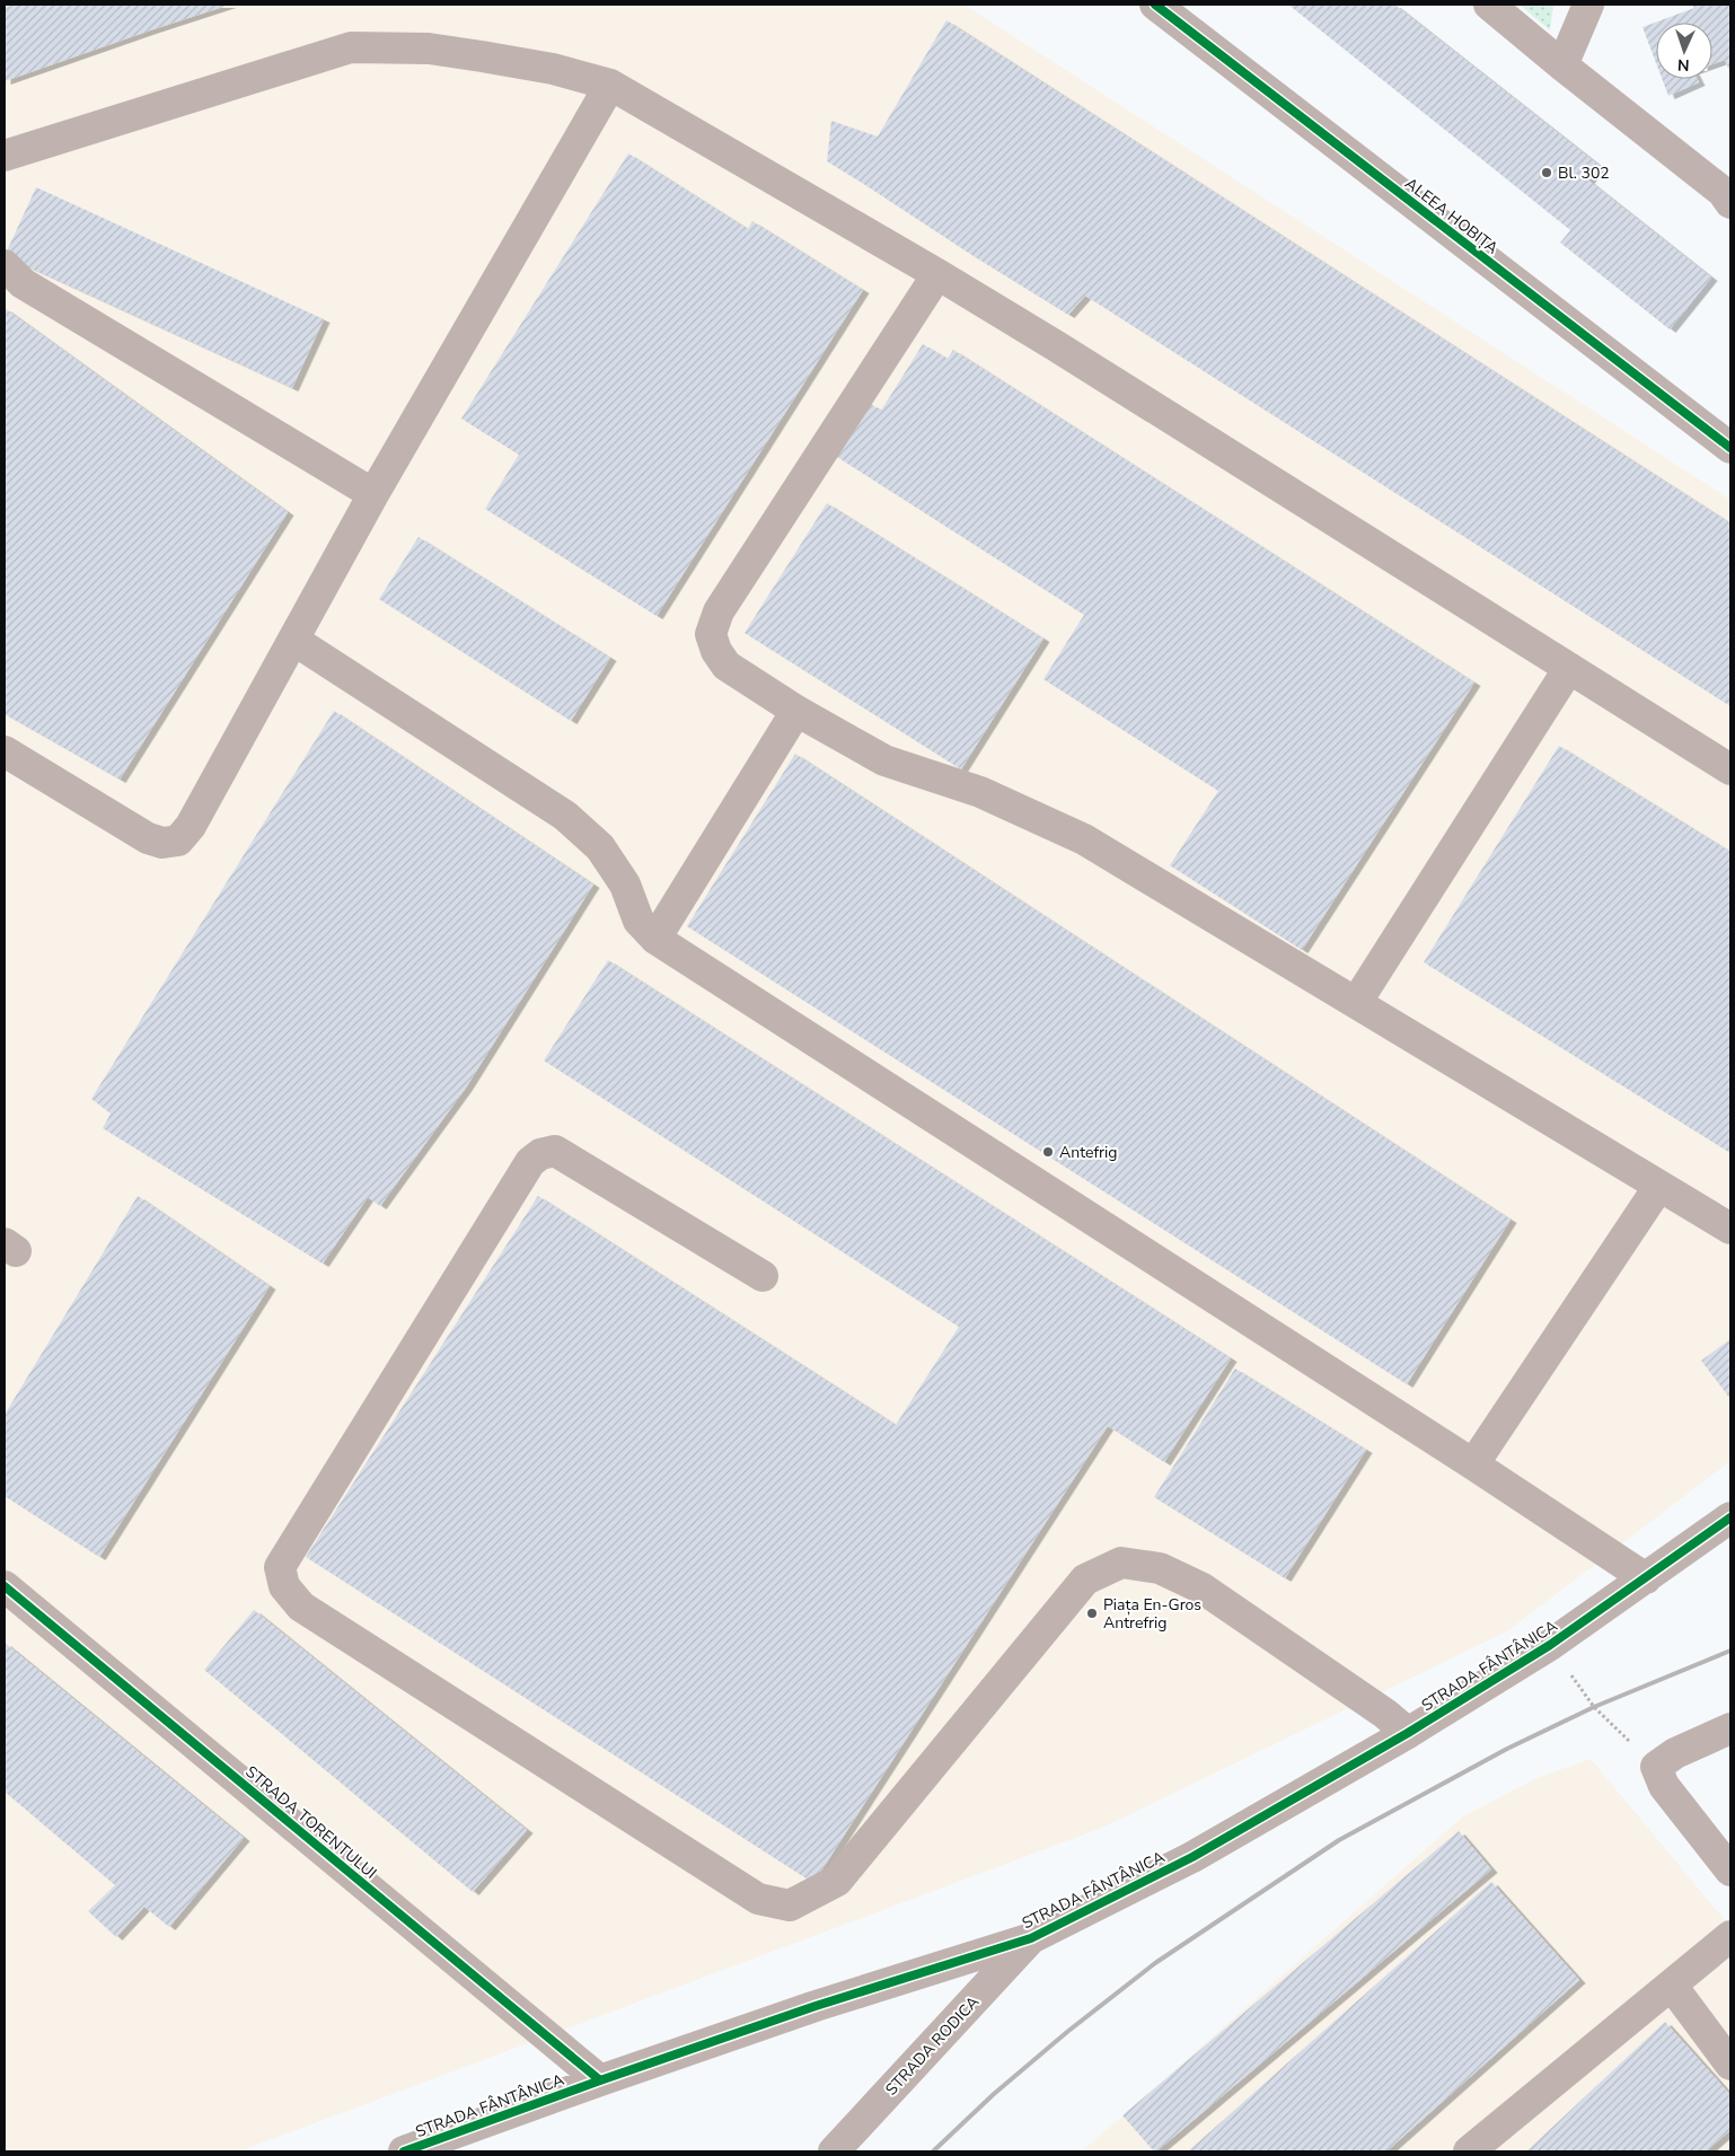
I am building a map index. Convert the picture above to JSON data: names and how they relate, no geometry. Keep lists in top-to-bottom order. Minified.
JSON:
{"streets":{"street":["ALEEA HOBIȚA","STRADA FÂNTÂNICA","STRADA TORENTULUI","STRADA RODICA"]},"crossings":[["STRADA FÂNTÂNICA","STRADA TORENTULUI"],["STRADA FÂNTÂNICA","STRADA RODICA"]],"places":["Bl. 302","Antefrig","Piața En-Gros Antrefrig"],"north":"bottom"}
